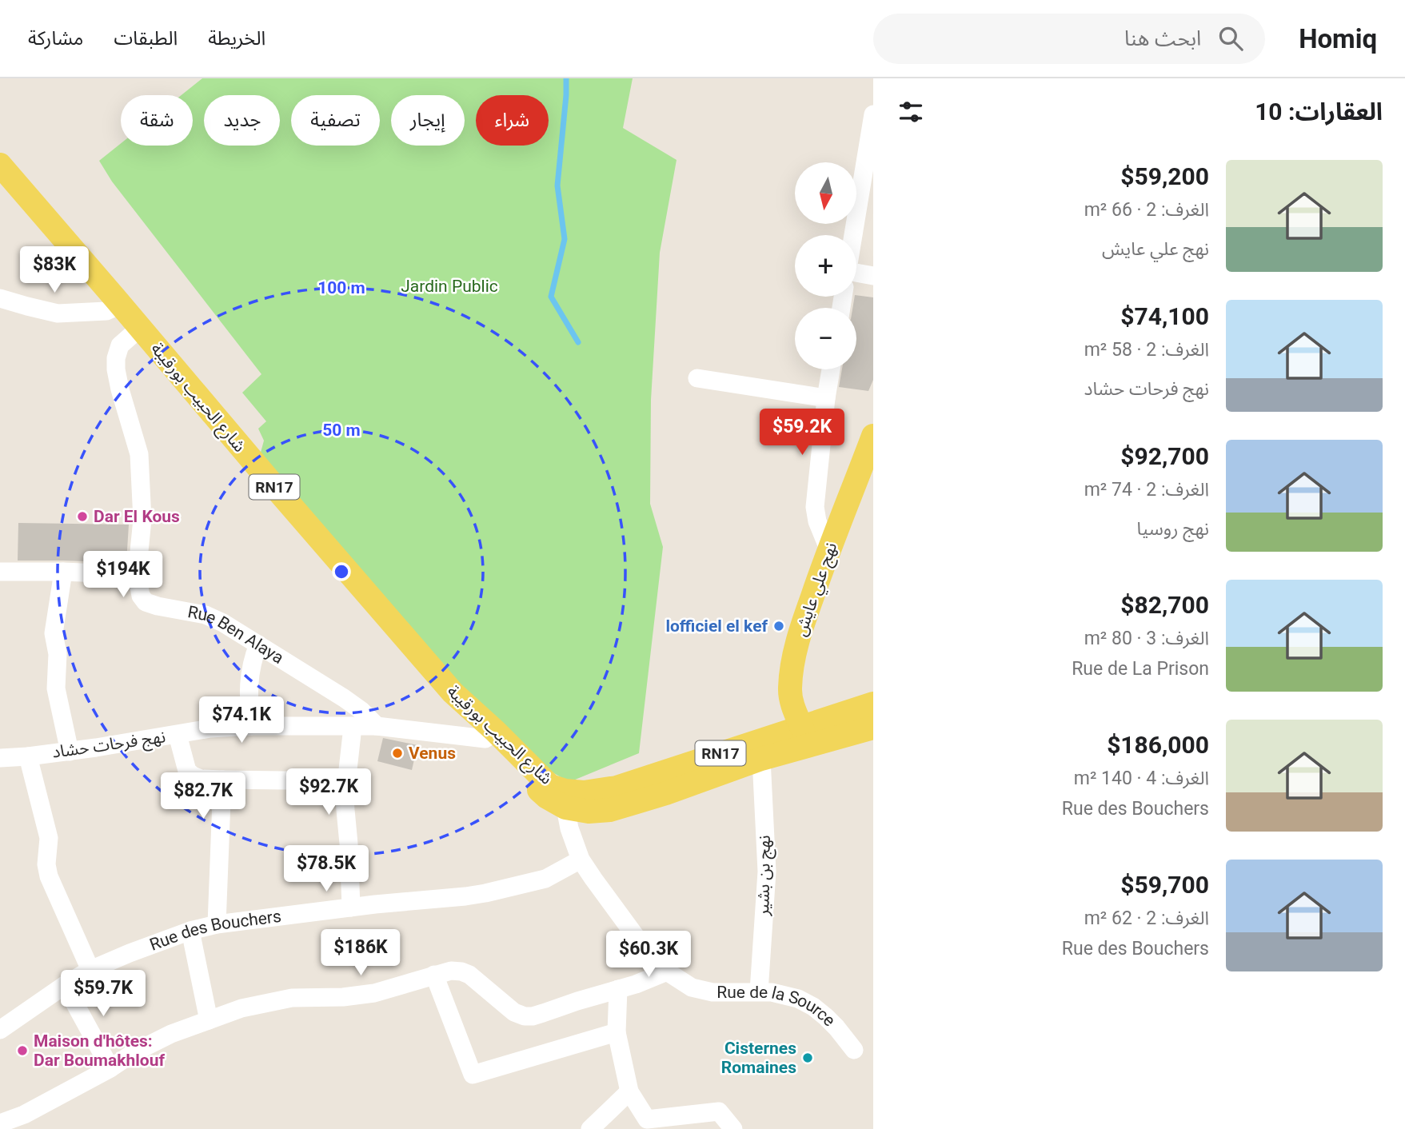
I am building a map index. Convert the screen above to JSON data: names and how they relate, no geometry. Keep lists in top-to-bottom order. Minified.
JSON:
{"streets":{"main road":["شارع الحبيب بورقيبة","RN17","نهج علي عايش"],"street":["Rue Ben Alaya","نهج فرحات حشاد","نهج بن بشير","Rue des Bouchers","Rue de la Source"]},"crossings":[["شارع الحبيب بورقيبة","RN17"],["شارع الحبيب بورقيبة","Rue Ben Alaya"],["شارع الحبيب بورقيبة","نهج فرحات حشاد"],["شارع الحبيب بورقيبة","Rue de la Source"],["RN17","نهج علي عايش"],["RN17","نهج بن بشير"],["RN17","Rue de la Source"],["Rue Ben Alaya","نهج فرحات حشاد"],["نهج بن بشير","Rue de la Source"],["Rue des Bouchers","Rue de la Source"]],"parks":["Jardin Public"],"places":["Dar El Kous","lofficiel el kef","Venus","Maison d'hôtes: Dar Boumakhlouf","Cisternes Romaines"],"north":"bottom","page":{"header":"Homiq","search":"ابحث هنا","nav":["الخريطة","الطبقات","مشاركة"],"heading":"العقارات: 10","chip":["شراء","إيجار","تصفية","جديد","شقة"],"list":[{"name":"$59,200","note":"الغرف: 2 · 66 m² · نهج علي عايش"},{"name":"$74,100","note":"الغرف: 2 · 58 m² · نهج فرحات حشاد"},{"name":"$92,700","note":"الغرف: 2 · 74 m² · نهج روسيا"},{"name":"$82,700","note":"الغرف: 3 · 80 m² · Rue de La Prison"},{"name":"$186,000","note":"الغرف: 4 · 140 m² · Rue des Bouchers"},{"name":"$59,700","note":"الغرف: 2 · 62 m² · Rue des Bouchers"}],"map_buttons":["+","−"],"price":["$83K","$59.2K","$194K","$74.1K","$92.7K","$82.7K","$78.5K","$186K","$60.3K","$59.7K"]},"rings":["100 m","50 m"]}
